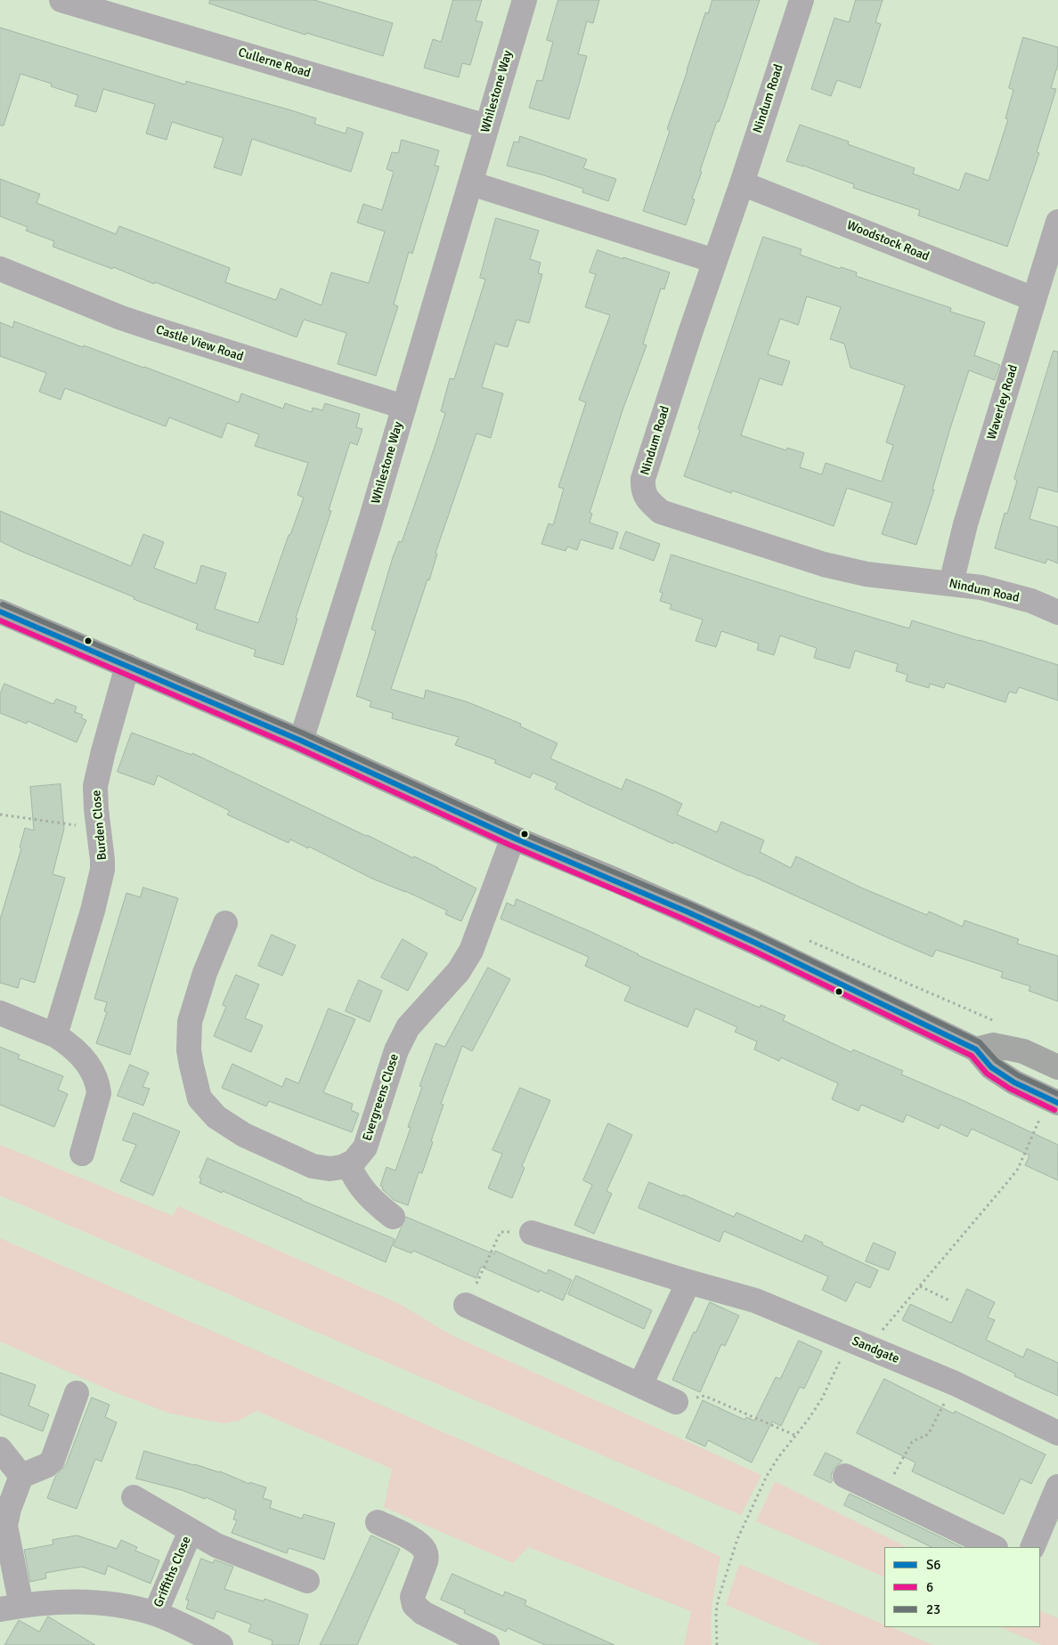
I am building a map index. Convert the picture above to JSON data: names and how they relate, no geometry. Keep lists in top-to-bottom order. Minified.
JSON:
{"streets":{"street":["Cullerne Road","Whilestone Way","Nindum Road","Woodstock Road","Castle View Road","Waverley Road","Burden Close","Evergreens Close","Sandgate","Griffiths Close"]},"crossings":[["Cullerne Road","Whilestone Way"],["Whilestone Way","Castle View Road"],["Nindum Road","Woodstock Road"],["Nindum Road","Waverley Road"],["Woodstock Road","Waverley Road"]],"lines":["transit line 23","transit line S6","transit line 6"],"legend":["S6","6","23"]}
